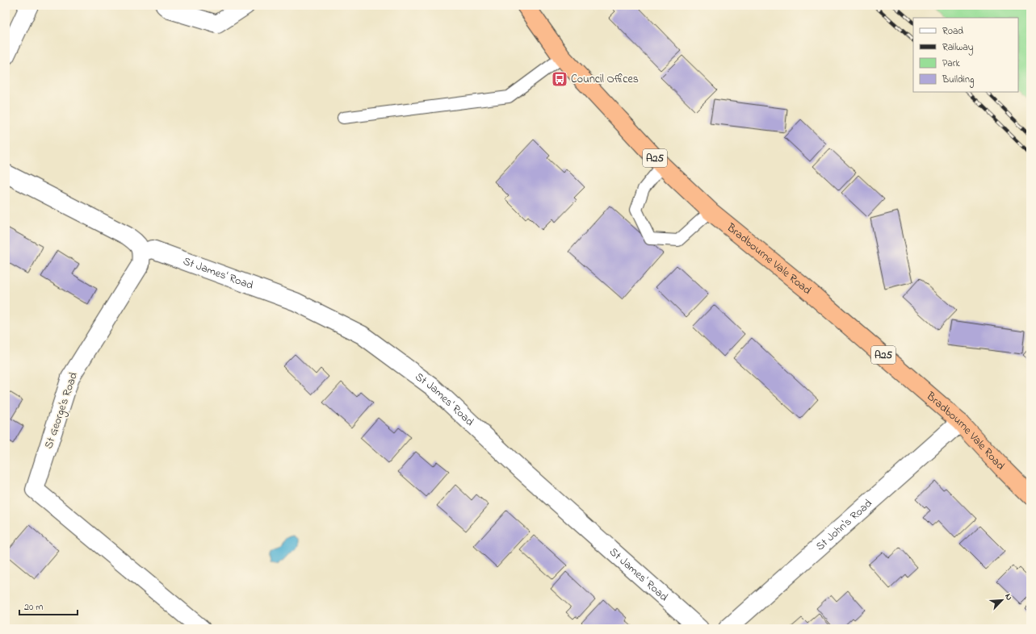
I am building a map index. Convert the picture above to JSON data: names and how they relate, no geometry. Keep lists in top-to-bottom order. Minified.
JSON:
{"streets":{"highway":["A25","Bradbourne Vale Road"],"street":["St James' Road","St George's Road","St John's Road"]},"crossings":[["Bradbourne Vale Road","St John's Road"],["St James' Road","St George's Road"]],"places":{"bus stop":["Council Offices"]},"legend":["Road","Railway","Park","Building"],"scale_bar":"20 m","north":"top right"}
